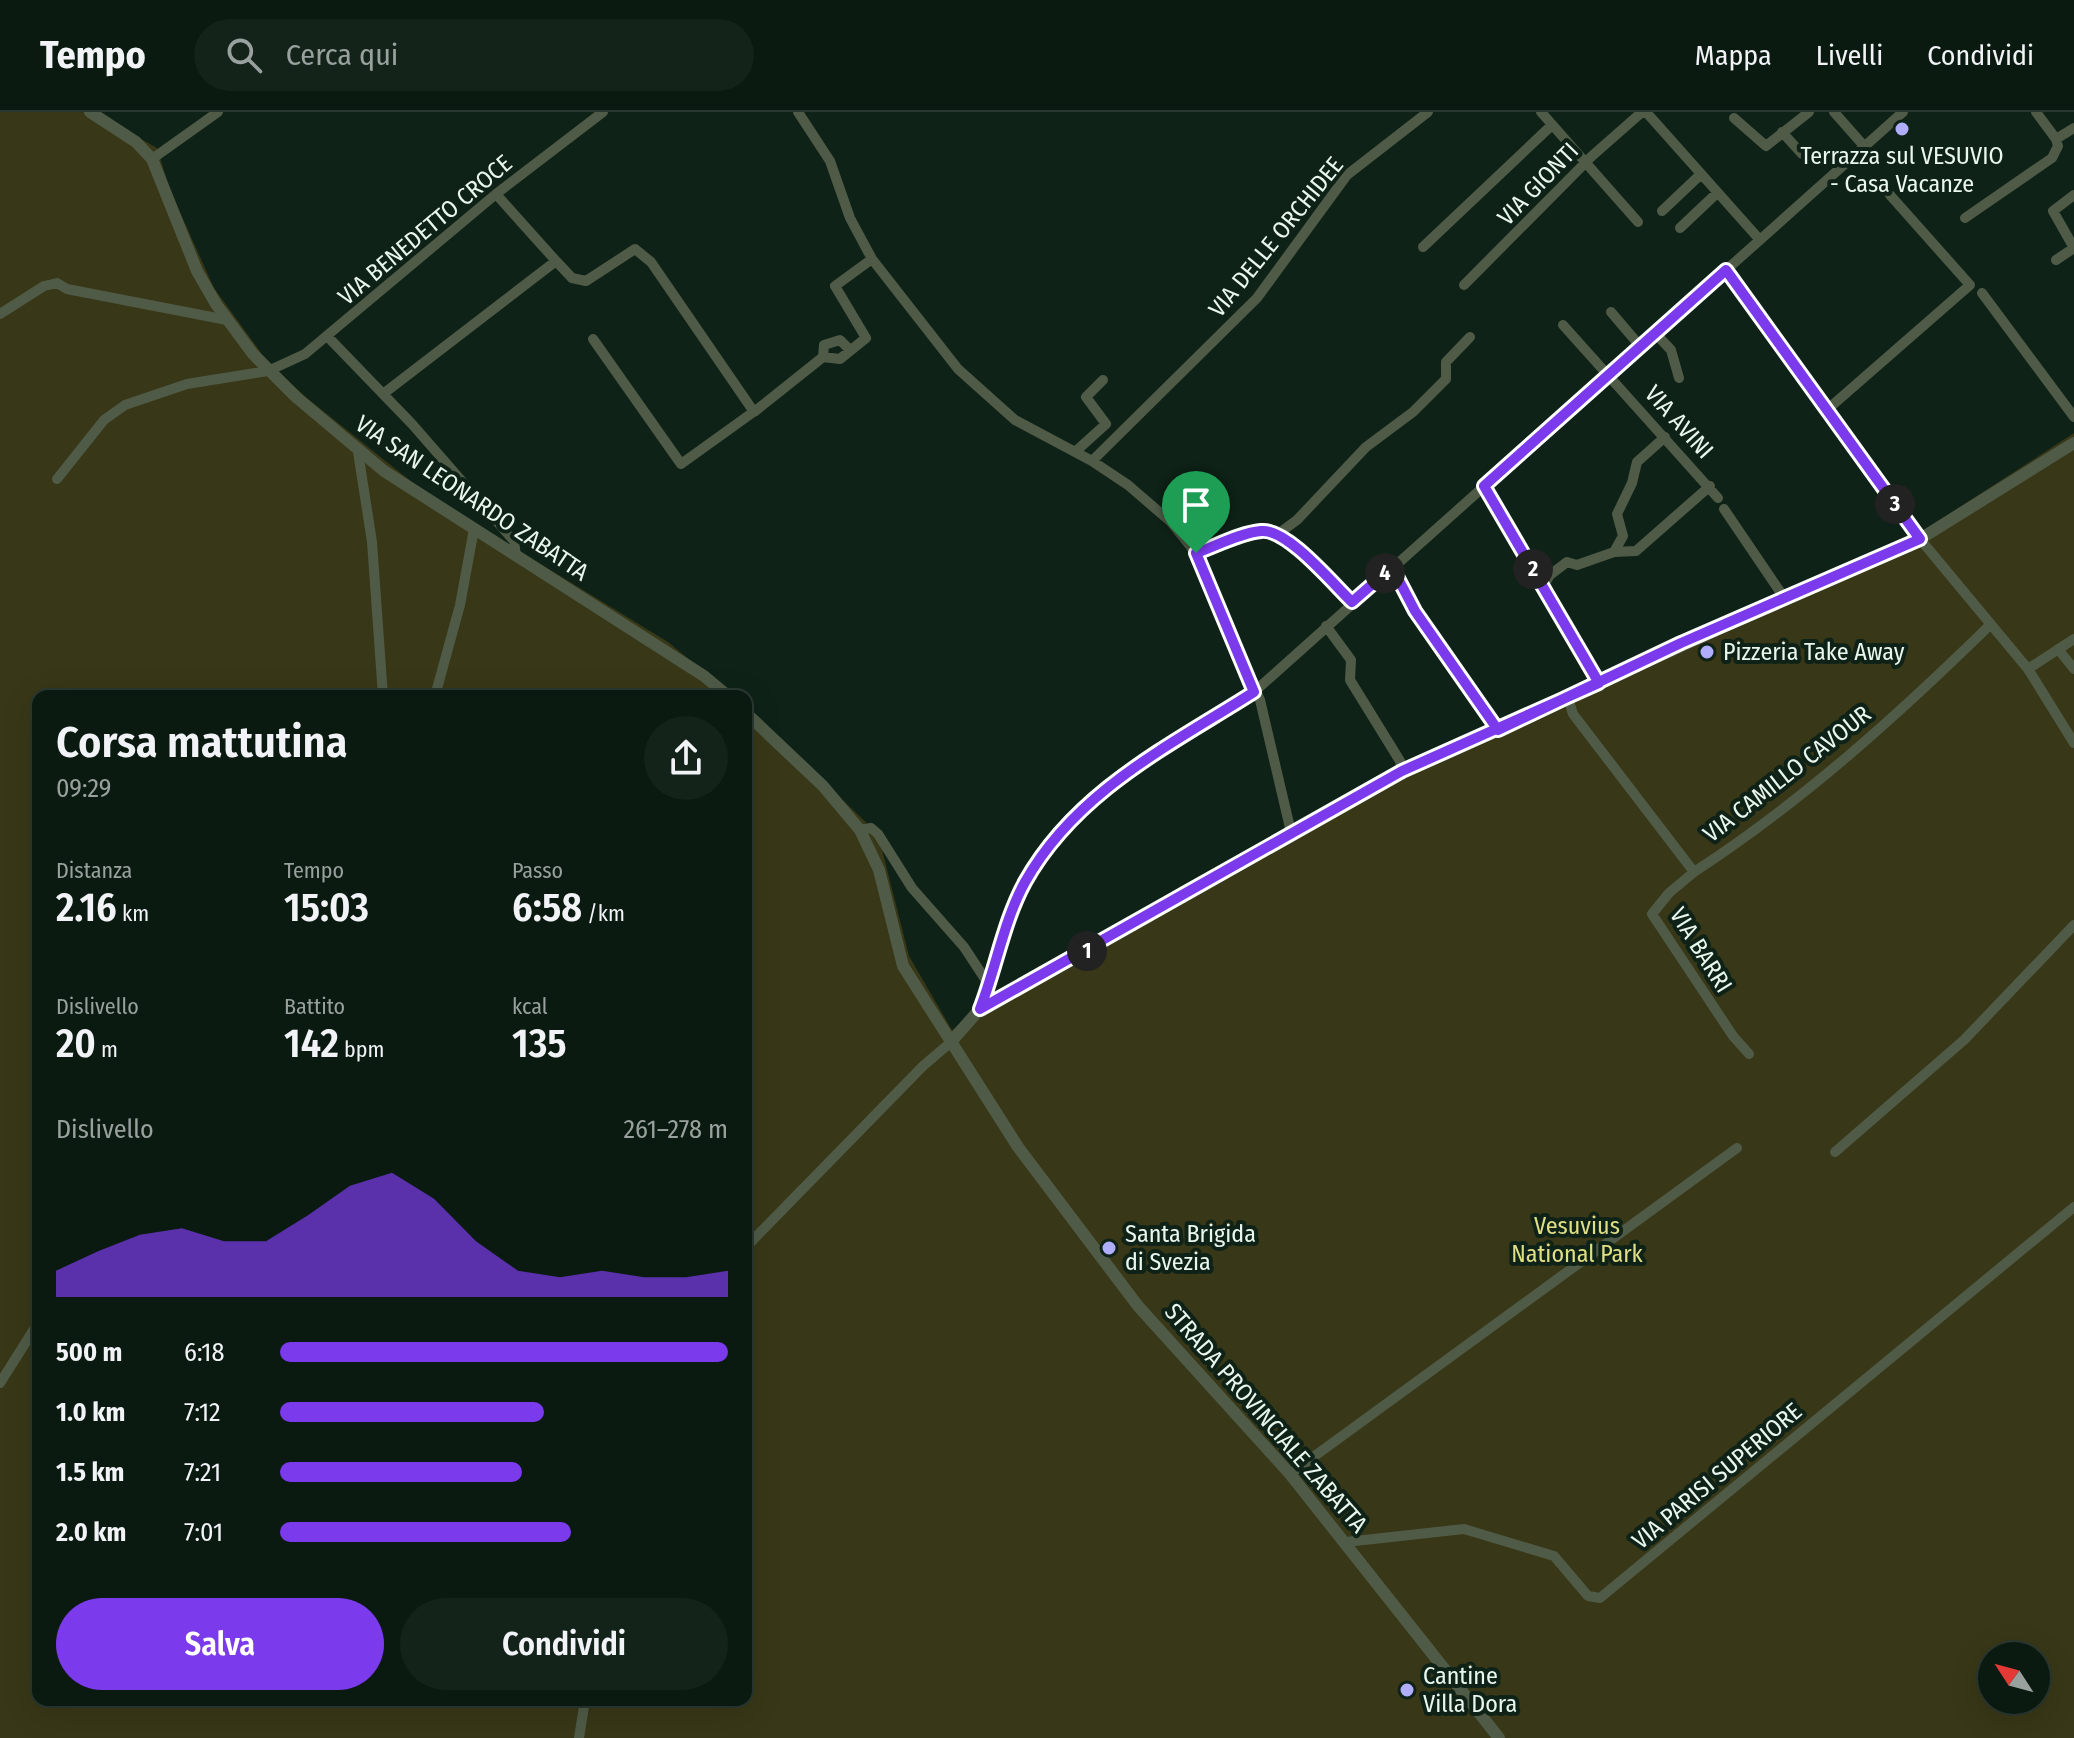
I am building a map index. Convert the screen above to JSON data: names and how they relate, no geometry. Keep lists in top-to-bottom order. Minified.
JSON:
{"streets":{"street":["VIA GIONTI","VIA BENEDETTO CROCE","VIA DELLE ORCHIDEE","VIA AVINI","VIA SAN LEONARDO ZABATTA","VIA CAMILLO CAVOUR","VIA BARRI","STRADA PROVINCIALE ZABATTA","VIA PARISI SUPERIORE"]},"crossings":[["VIA BENEDETTO CROCE","VIA SAN LEONARDO ZABATTA"],["VIA CAMILLO CAVOUR","VIA BARRI"],["STRADA PROVINCIALE ZABATTA","VIA PARISI SUPERIORE"]],"parks":["Vesuvius National Park"],"places":["Terrazza sul VESUVIO - Casa Vacanze","Pizzeria Take Away","Santa Brigida di Svezia","Cantine Villa Dora"],"north":"top left","page":{"header":"Tempo","search":"Cerca qui","nav":["Mappa","Livelli","Condividi"],"pins":["3","2","4","1"],"heading":["Corsa mattutina","09:29"],"stats":[["Distanza","2.16 km"],["Tempo","15:03"],["Passo","6:58 /km"],["Dislivello","20 m"],["Battito","142 bpm"],["kcal","135"]],"chart":["Dislivello","261–278 m"],"list":[{"name":"500 m","note":"6:18"},{"name":"1.0 km","note":"7:12"},{"name":"1.5 km","note":"7:21"},{"name":"2.0 km","note":"7:01"}],"buttons":["Salva","Condividi"]}}
